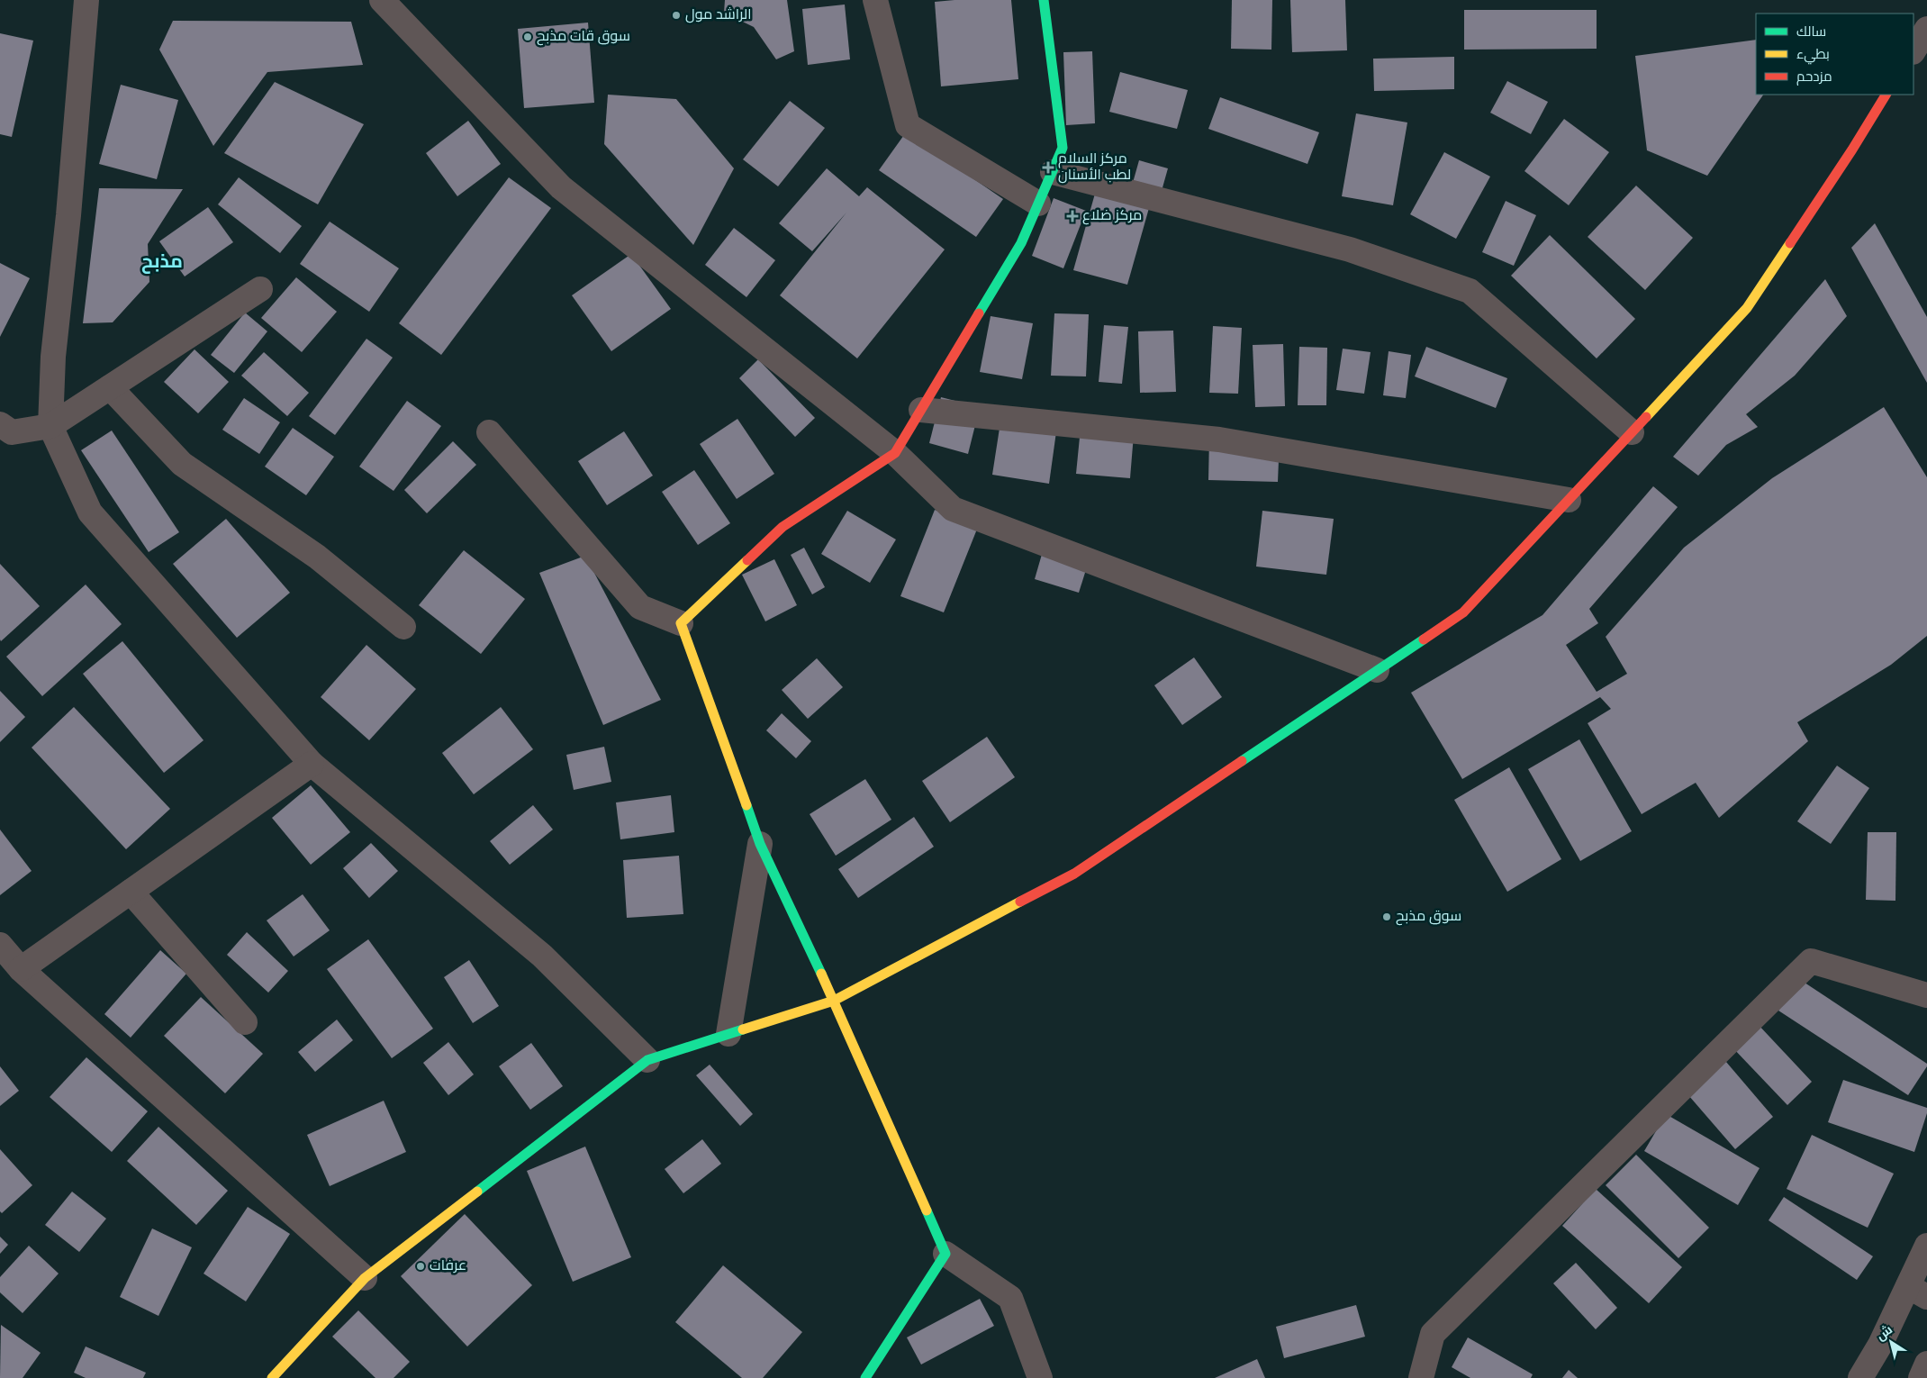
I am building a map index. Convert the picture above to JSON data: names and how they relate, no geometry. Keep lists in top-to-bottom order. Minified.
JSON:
{"districts":["مذبح"],"places":{"other":["الراشد مول","سوق قات مذبح","سوق مذبح","عرفات"],"health":["مركز السلام لطب الأسنان","مركز ضلاع"]},"legend":["سالك","بطيء","مزدحم"],"north":"top left"}
